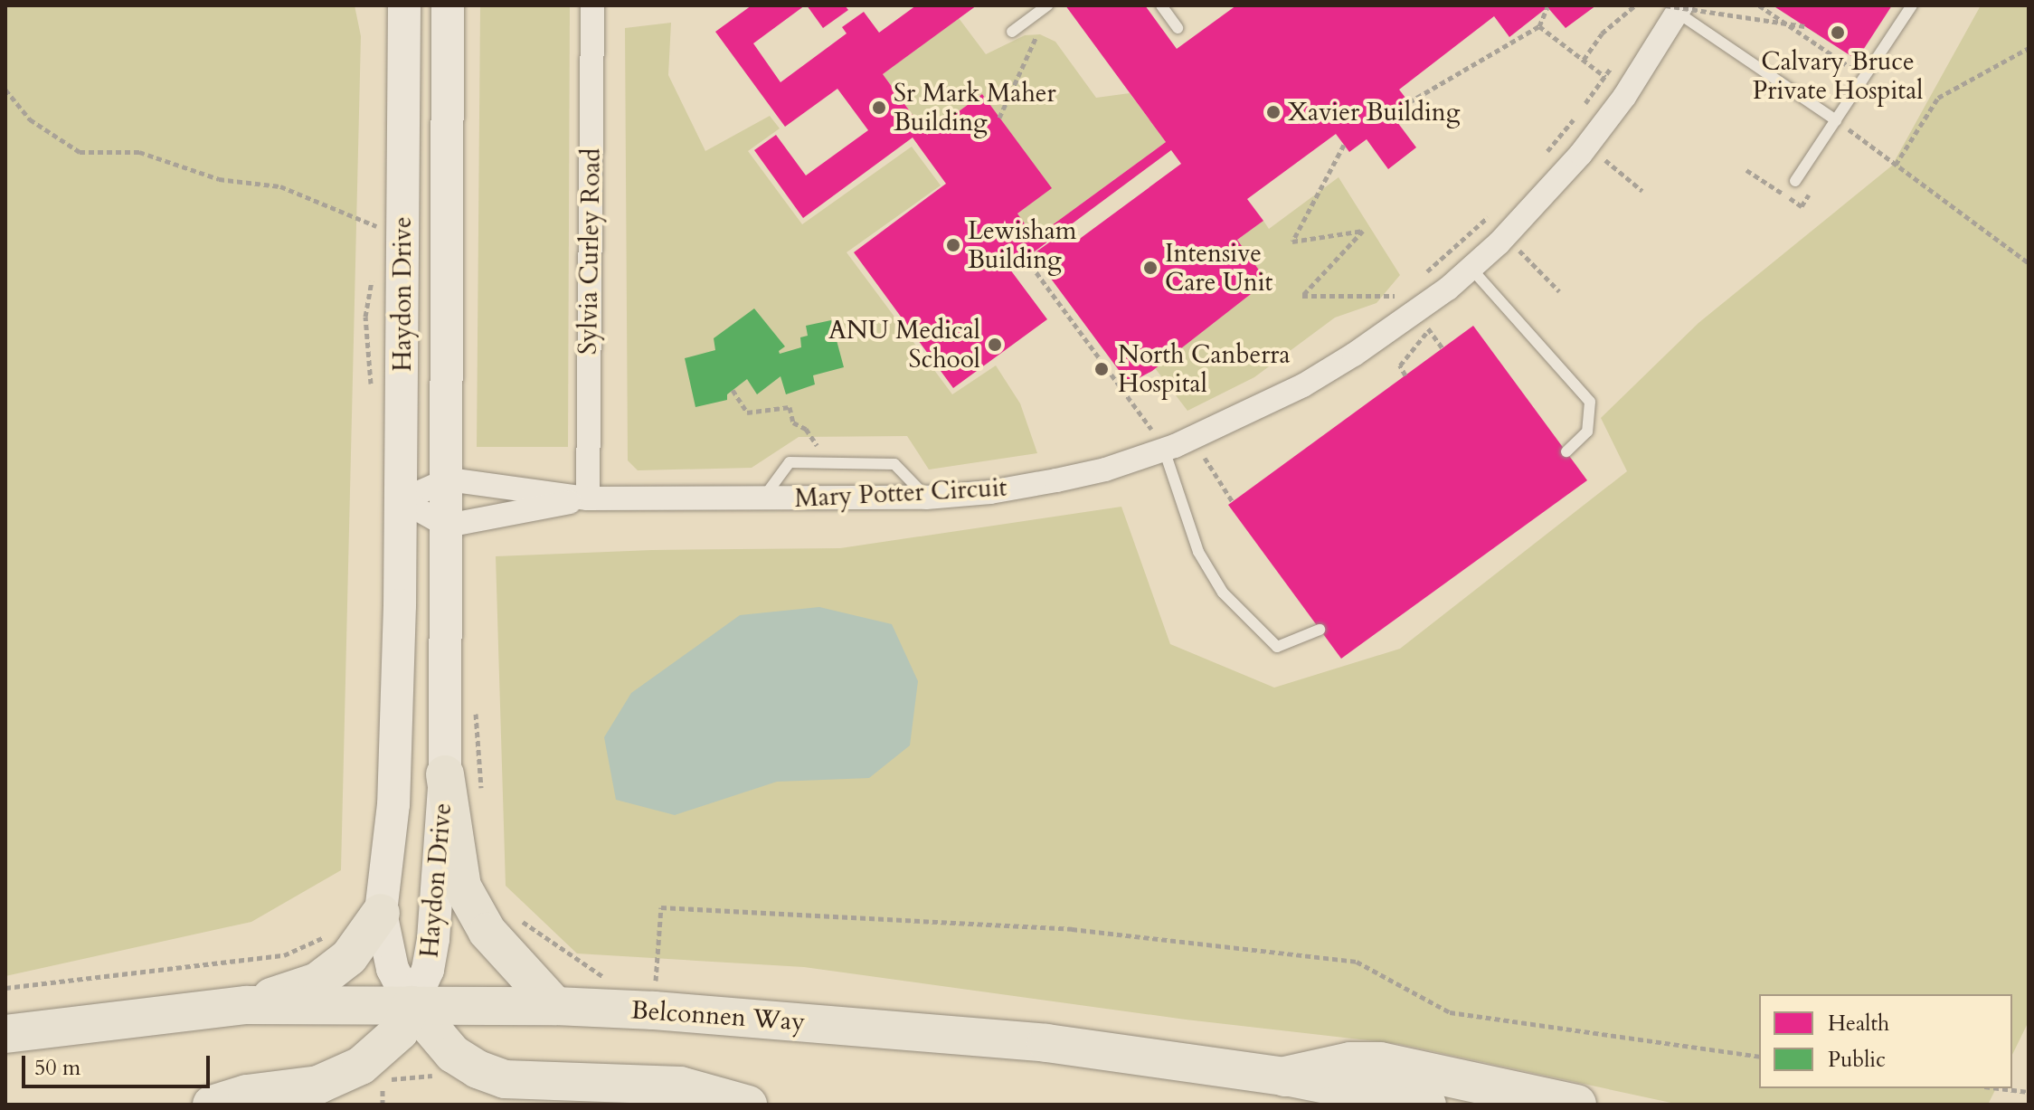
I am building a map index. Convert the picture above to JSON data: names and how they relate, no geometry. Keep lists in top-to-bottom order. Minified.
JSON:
{"streets":{"main road":["Haydon Drive","Belconnen Way"],"street":["Sylvia Curley Road","Mary Potter Circuit"]},"crossings":[["Sylvia Curley Road","Mary Potter Circuit"],["Haydon Drive","Mary Potter Circuit"],["Haydon Drive","Belconnen Way"]],"places":["Calvary Bruce Private Hospital","Sr Mark Maher Building","Xavier Building","Lewisham Building","Intensive Care Unit","ANU Medical School","North Canberra Hospital"],"legend":["Health","Public"],"scale_bar":"50 m"}
